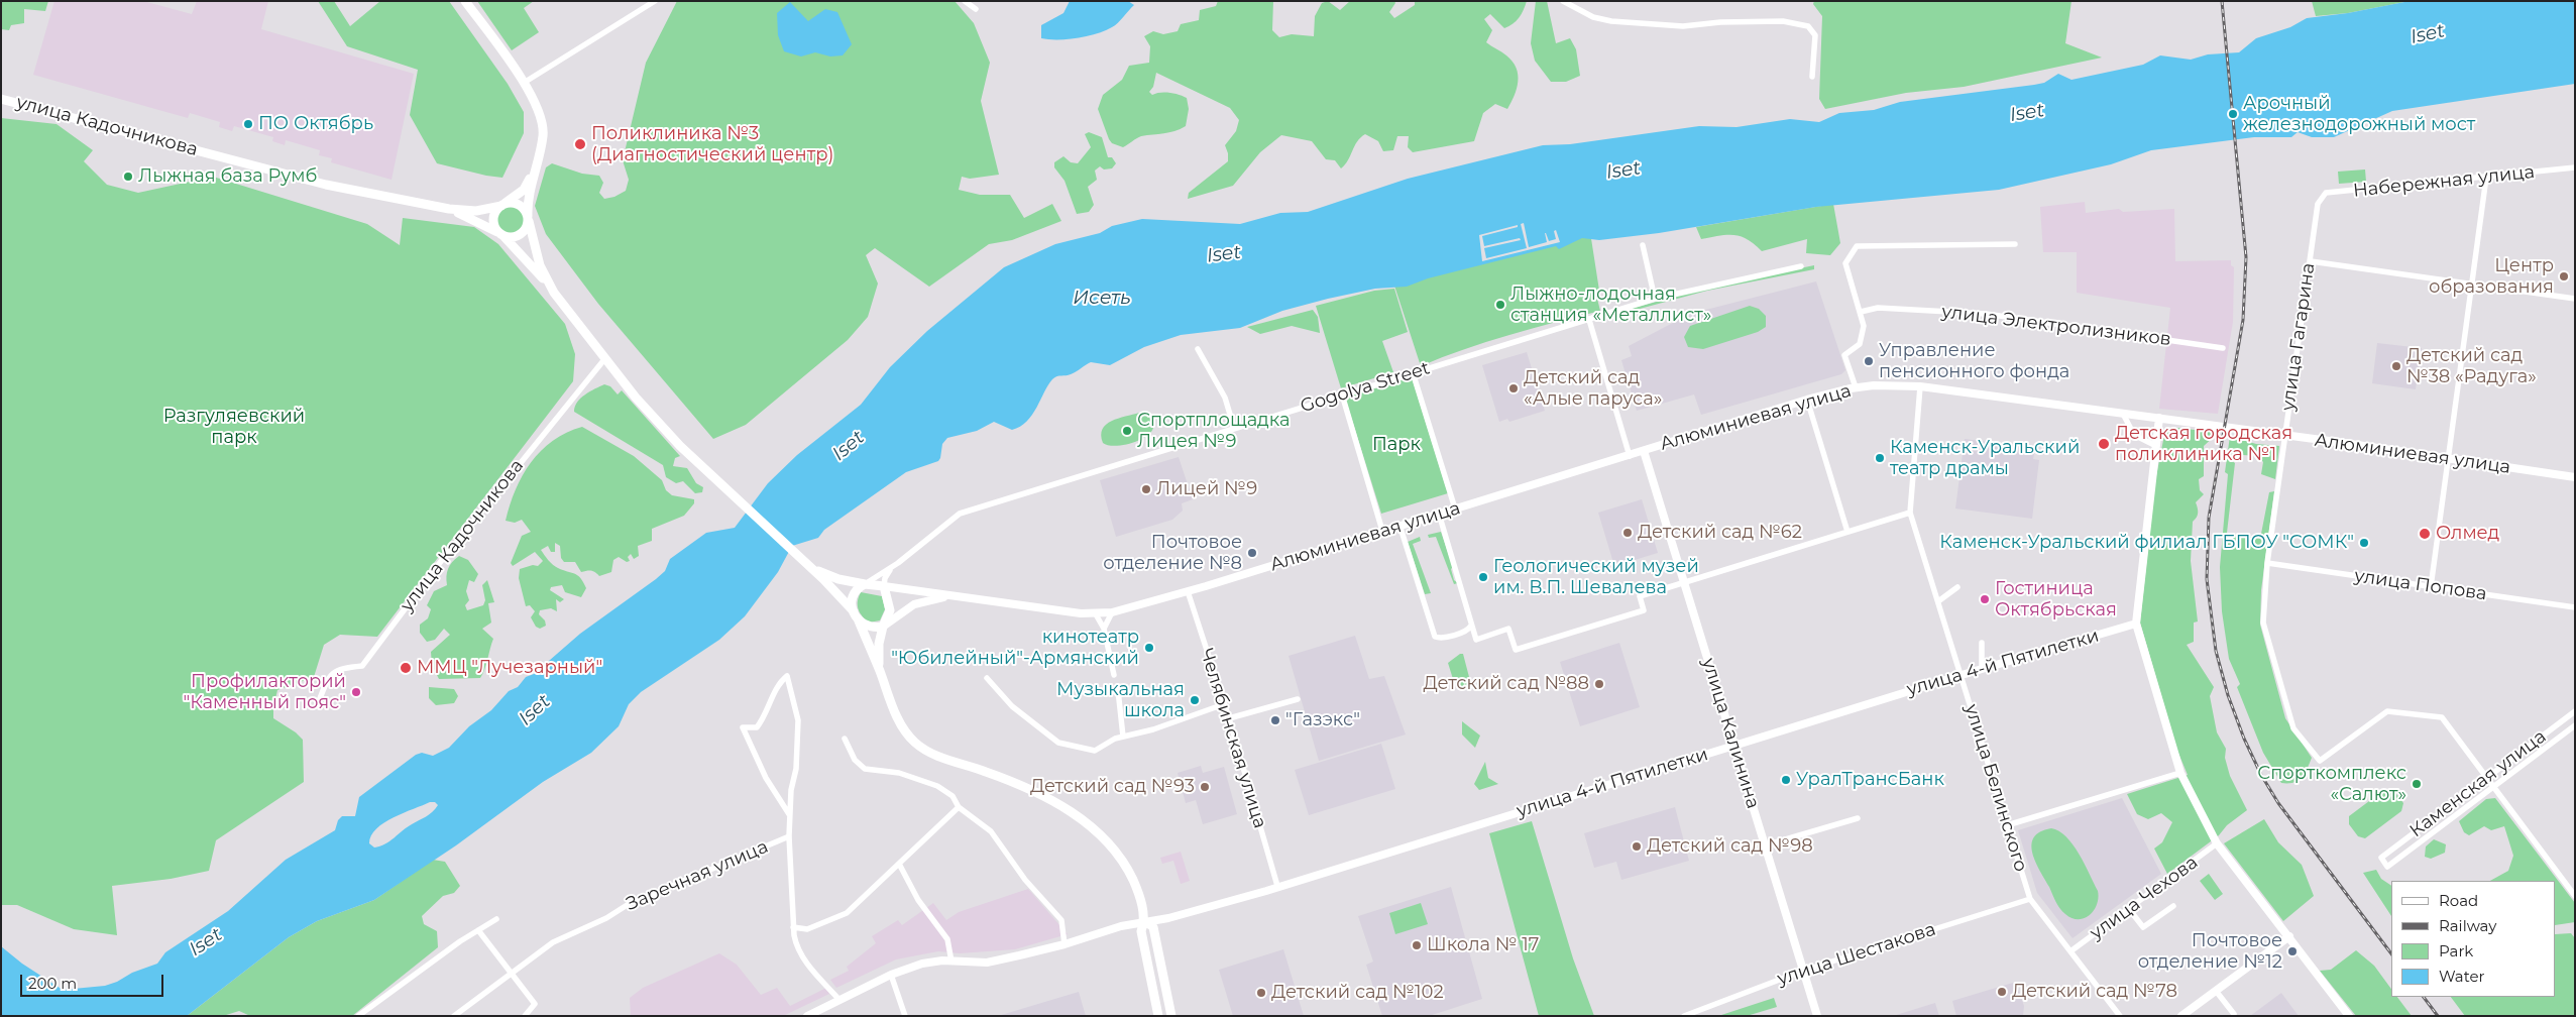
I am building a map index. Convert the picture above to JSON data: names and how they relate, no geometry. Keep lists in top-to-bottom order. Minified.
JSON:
{"streets":{"main road":["улица Кадочникова","Алюминиевая улица","улица 4-й Пятилетки","улица Калинина"],"street":["Набережная улица","улица Электролизников","улица Гагарина","Gogolya Street","улица Попова","Челябинская улица","Каменская улица","улица Белинского","Заречная улица","улица Чехова","улица Шестакова"]},"crossings":[["Набережная улица","улица Гагарина"],["улица Гагарина","Алюминиевая улица"],["улица Гагарина","улица Попова"],["улица Гагарина","Каменская улица"],["Алюминиевая улица","улица Калинина"],["Алюминиевая улица","Челябинская улица"],["Алюминиевая улица","улица Белинского"],["улица 4-й Пятилетки","улица Калинина"],["улица 4-й Пятилетки","Челябинская улица"],["улица 4-й Пятилетки","улица Белинского"],["улица Калинина","улица Шестакова"],["улица Белинского","улица Чехова"],["улица Белинского","улица Шестакова"]],"water":["Iset","Исеть"],"parks":["Разгуляевский парк","Парк"],"places":["Арочный железнодорожный мост","ПО Октябрь","Поликлиника №3 (Диагностический центр)","Лыжная база Румб","Центр образования","Лыжно-лодочная станция «Металлист»","Управление пенсионного фонда","Детский сад №38 «Радуга»","Детский сад «Алые паруса»","Спортплощадка Лицея №9","Детская городская поликлиника №1","Каменск-Уральский театр драмы","Лицей №9","Детский сад №62","Олмед","Каменск-Уральский филиал ГБПОУ \"СОМК\"","Почтовое отделение №8","Геологический музей им. В.П. Шевалева","Гостиница Октябрьская","кинотеатр \"Юбилейный\"-Армянский","ММЦ \"Лучезарный\"","Детский сад №88","Профилакторий \"Каменный пояс\"","Музыкальная школа","\"Газэкс\"","УралТрансБанк","Спорткомплекс «Салют»","Детский сад №93","Детский сад №98","Школа № 17","Почтовое отделение №12","Детский сад №78","Детский сад №102"],"legend":["Road","Railway","Park","Water"],"scale_bar":"200 m"}
